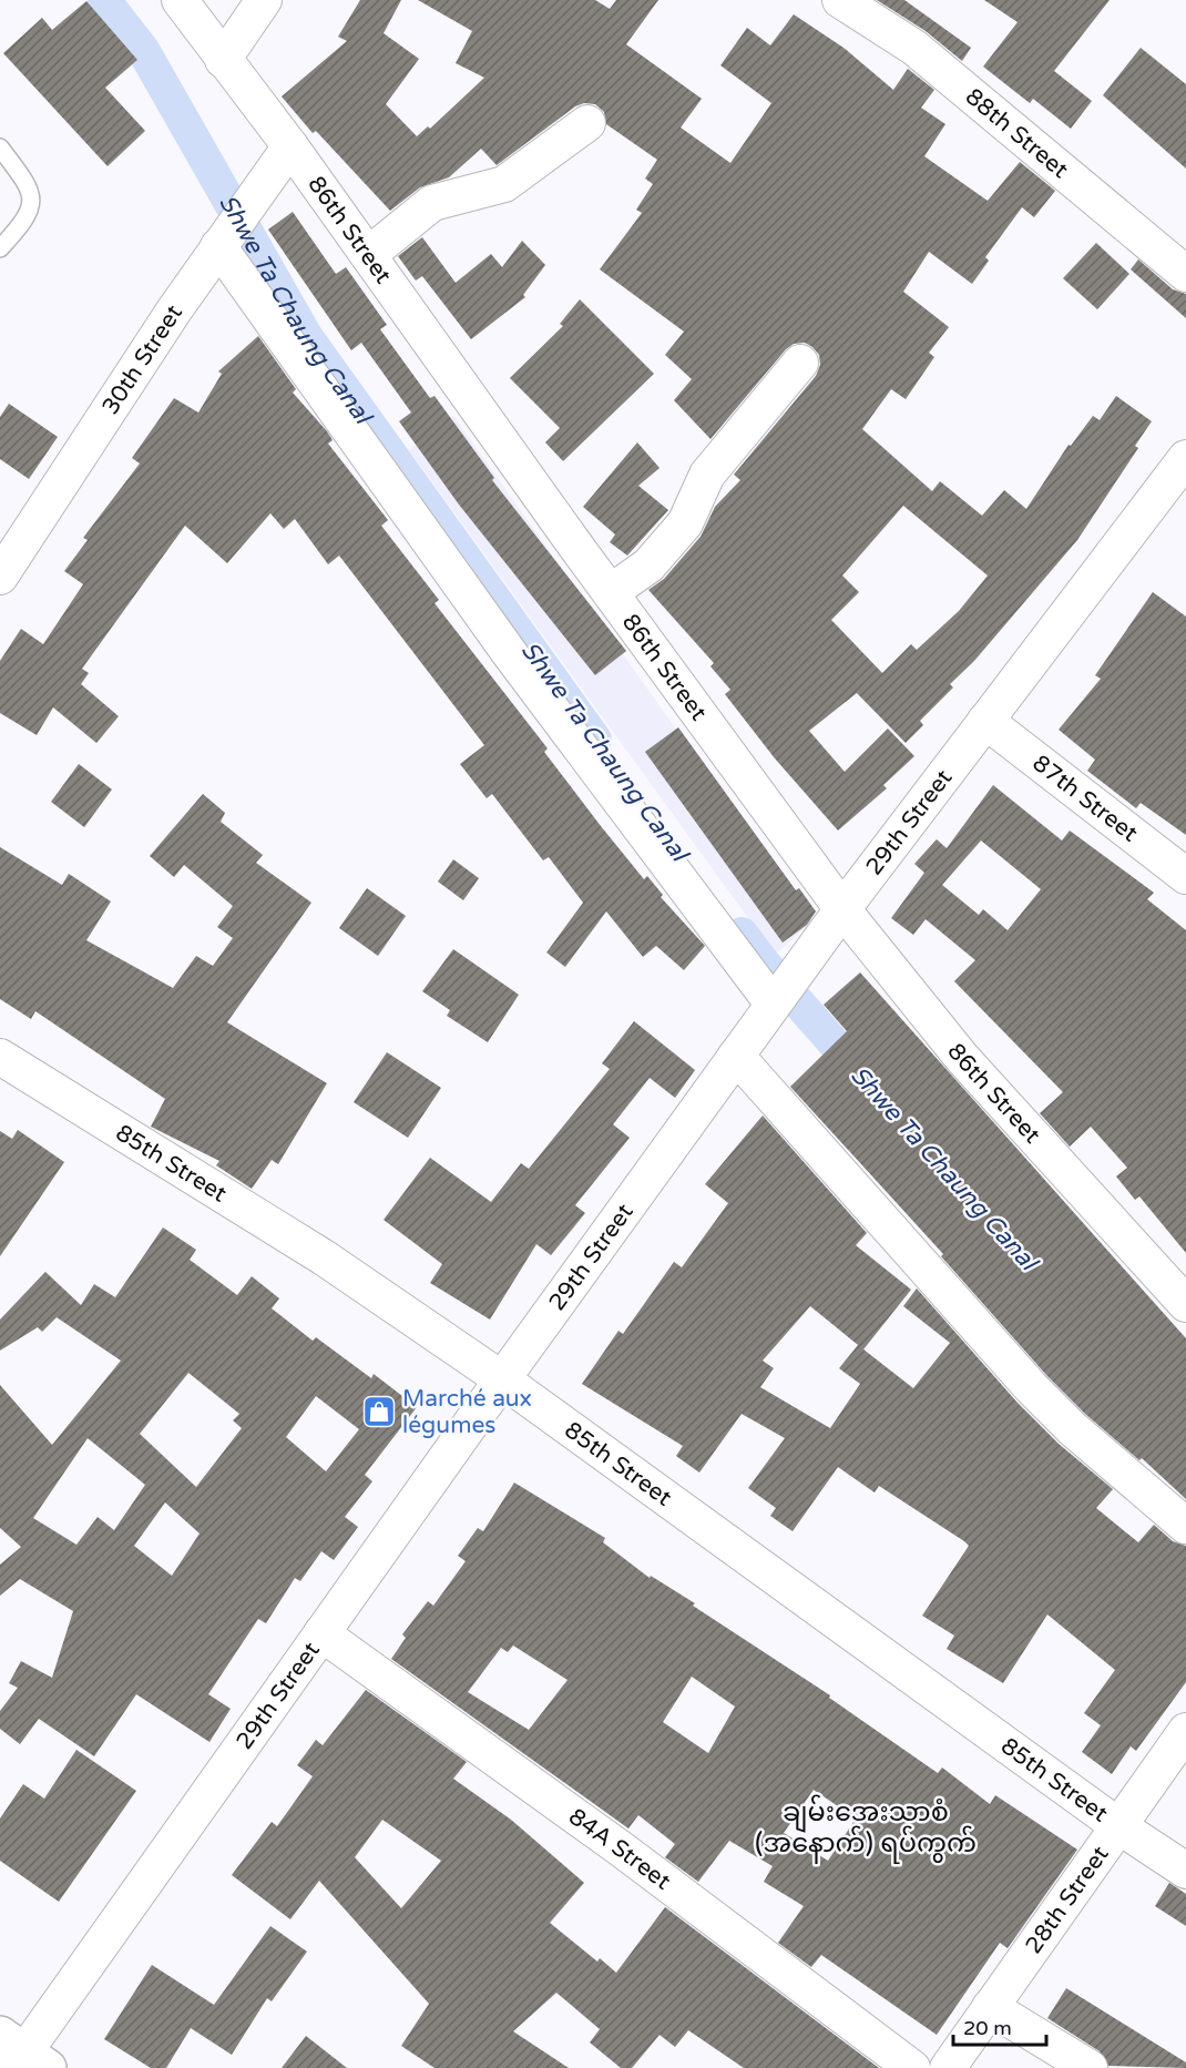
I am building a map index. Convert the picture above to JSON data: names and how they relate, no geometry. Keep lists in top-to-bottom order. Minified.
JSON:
{"streets":{"street":["88th Street","86th Street","30th Street","87th Street","29th Street","85th Street","84A Street","28th Street"]},"crossings":[["86th Street","30th Street"],["86th Street","29th Street"],["87th Street","29th Street"],["29th Street","85th Street"],["29th Street","84A Street"],["85th Street","28th Street"]],"districts":["ချမ်းအေးသာစံ (အနောက်) ရပ်ကွက်"],"water":["Shwe Ta Chaung Canal"],"places":{"shop":["Marché aux légumes"]},"scale_bar":"20 m"}
